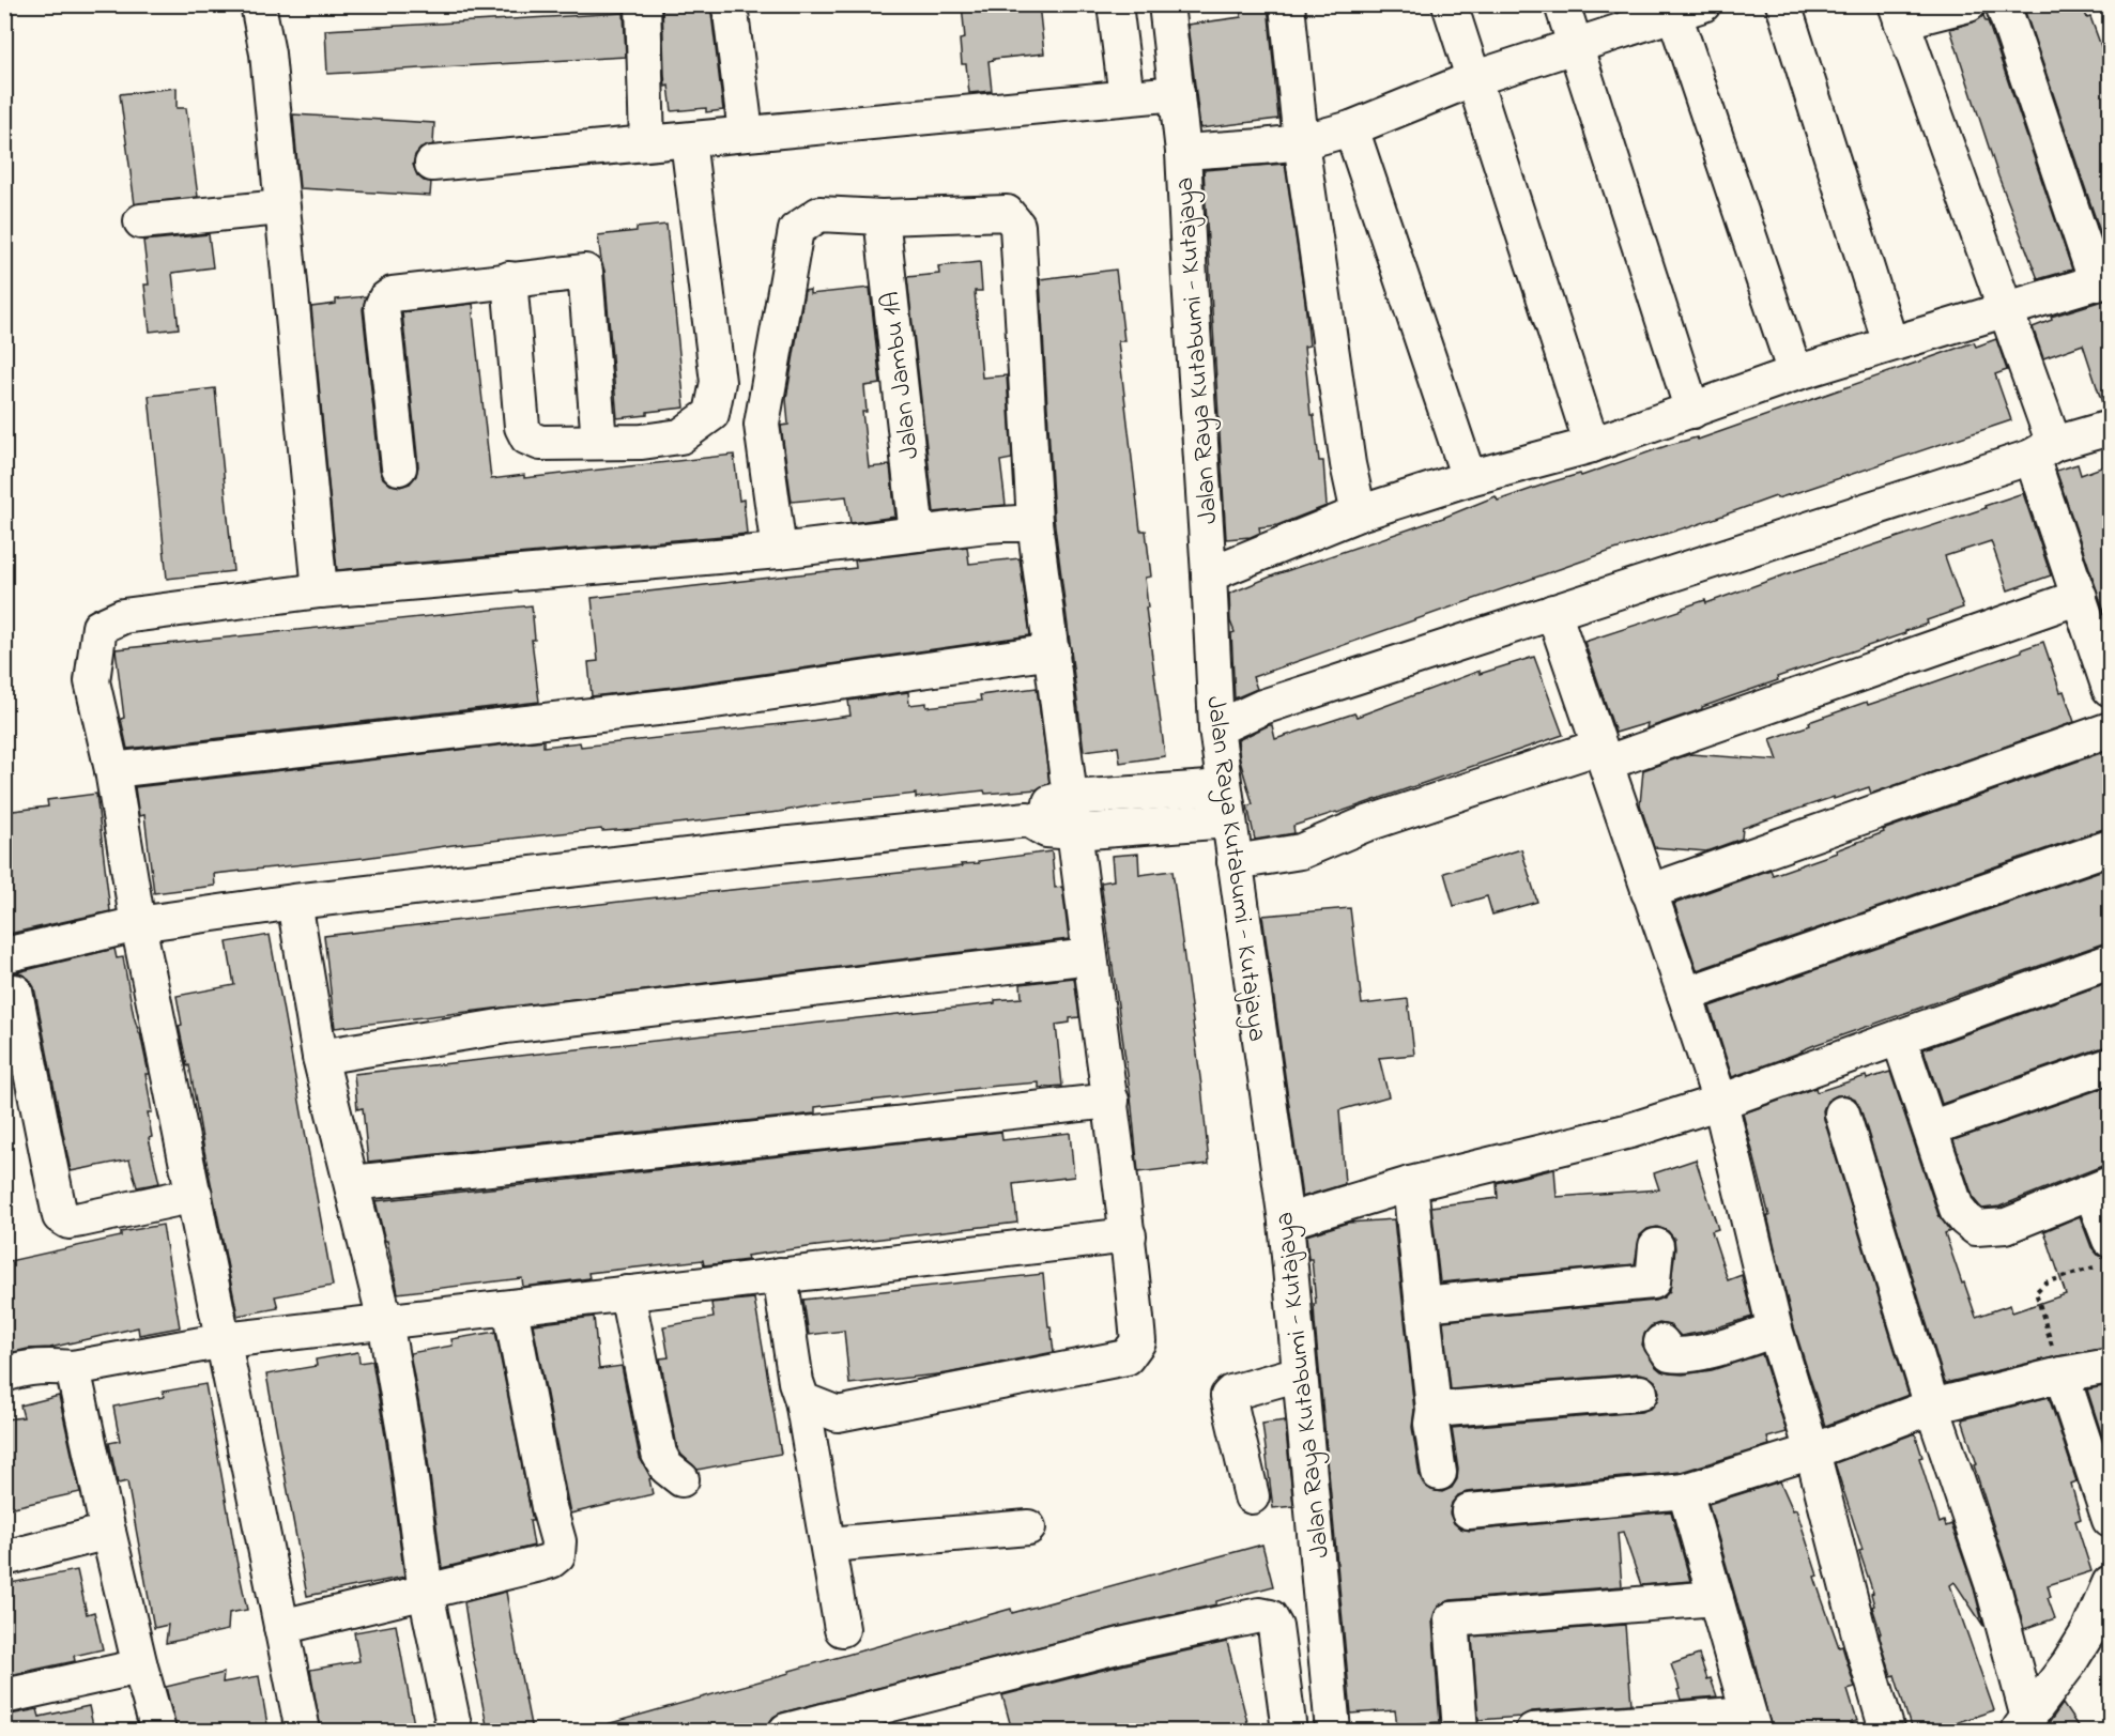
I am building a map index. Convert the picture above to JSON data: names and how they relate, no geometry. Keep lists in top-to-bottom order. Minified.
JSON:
{"streets":{"street":["Jalan Raya Kutabumi - Kutajaya","Jalan Jambu 1A"]}}
